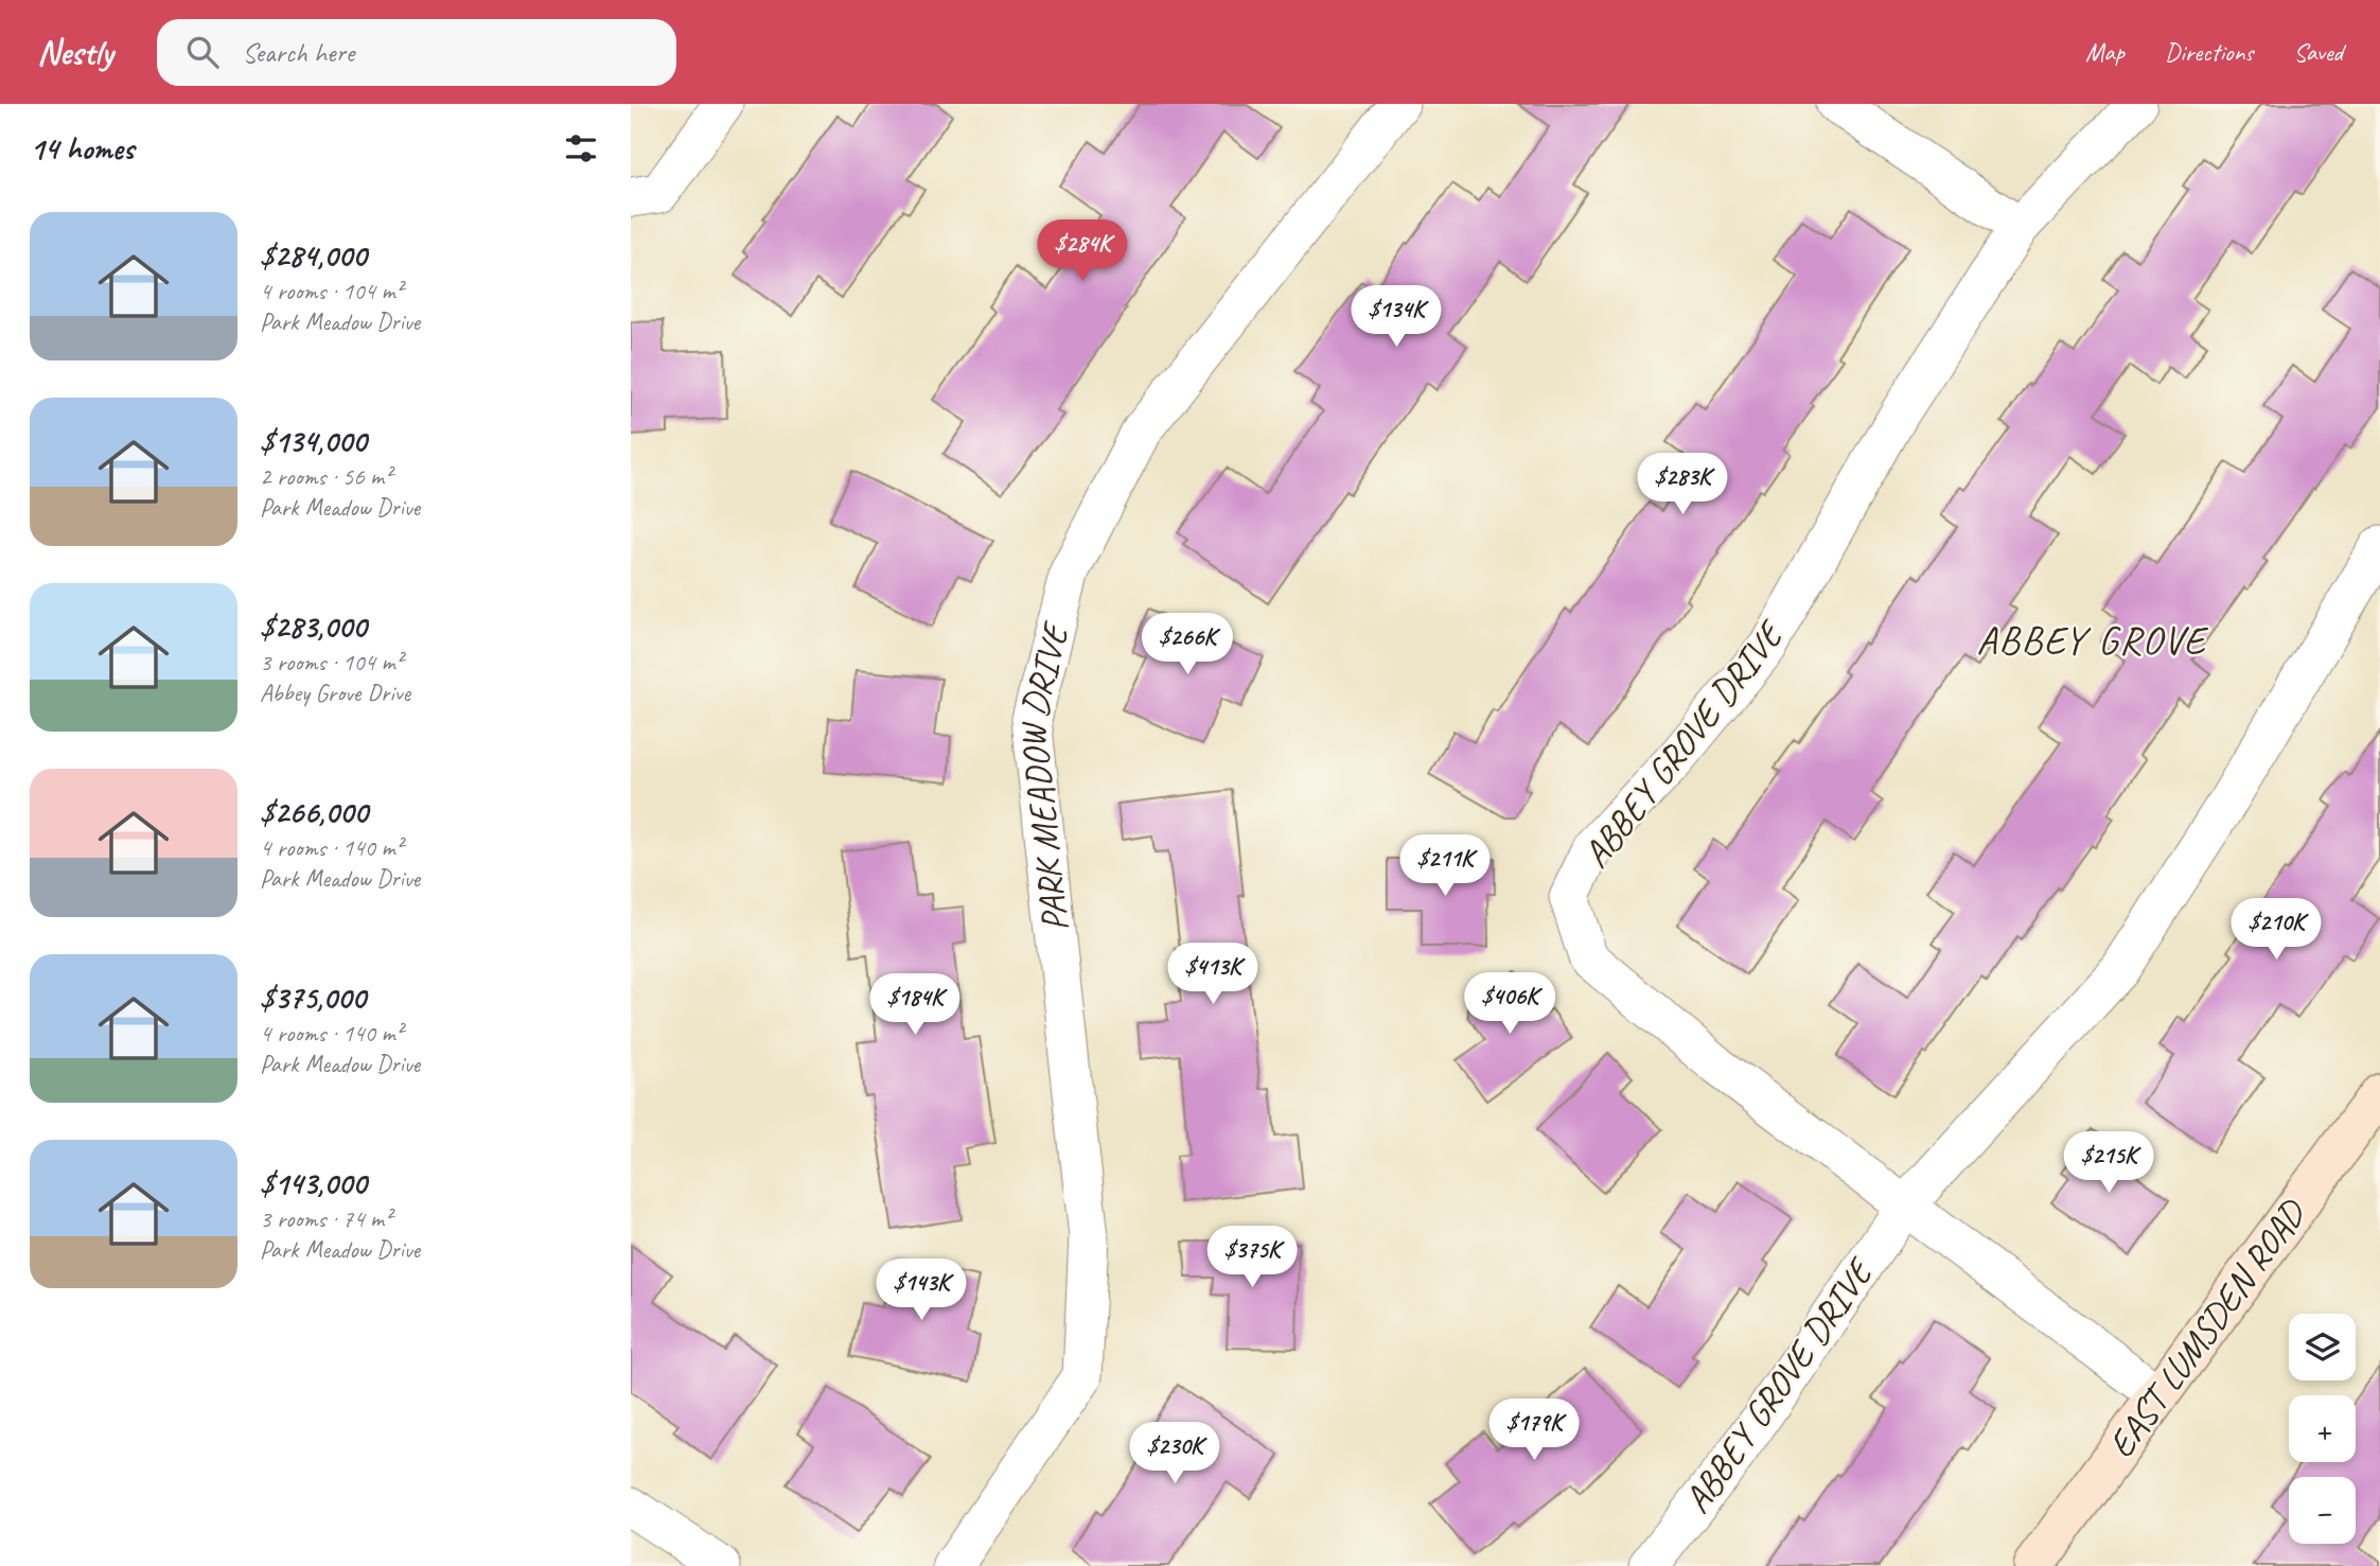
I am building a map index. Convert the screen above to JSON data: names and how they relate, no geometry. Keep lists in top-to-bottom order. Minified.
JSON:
{"streets":{"street":["ABBEY GROVE DRIVE","PARK MEADOW DRIVE","EAST LUMSDEN ROAD"]},"crossings":[["ABBEY GROVE DRIVE","EAST LUMSDEN ROAD"]],"districts":["ABBEY GROVE"],"page":{"header":"Nestly","search":"Search here","nav":["Map","Directions","Saved"],"heading":"14 homes","list":[{"name":"$284,000","note":"4 rooms · 104 m² · Park Meadow Drive"},{"name":"$134,000","note":"2 rooms · 56 m² · Park Meadow Drive"},{"name":"$283,000","note":"3 rooms · 104 m² · Abbey Grove Drive"},{"name":"$266,000","note":"4 rooms · 140 m² · Park Meadow Drive"},{"name":"$375,000","note":"4 rooms · 140 m² · Park Meadow Drive"},{"name":"$143,000","note":"3 rooms · 74 m² · Park Meadow Drive"}],"price":["$284K","$134K","$283K","$266K","$211K","$210K","$413K","$406K","$184K","$215K","$375K","$143K","$179K","$230K"],"map_buttons":["+","−"]}}
